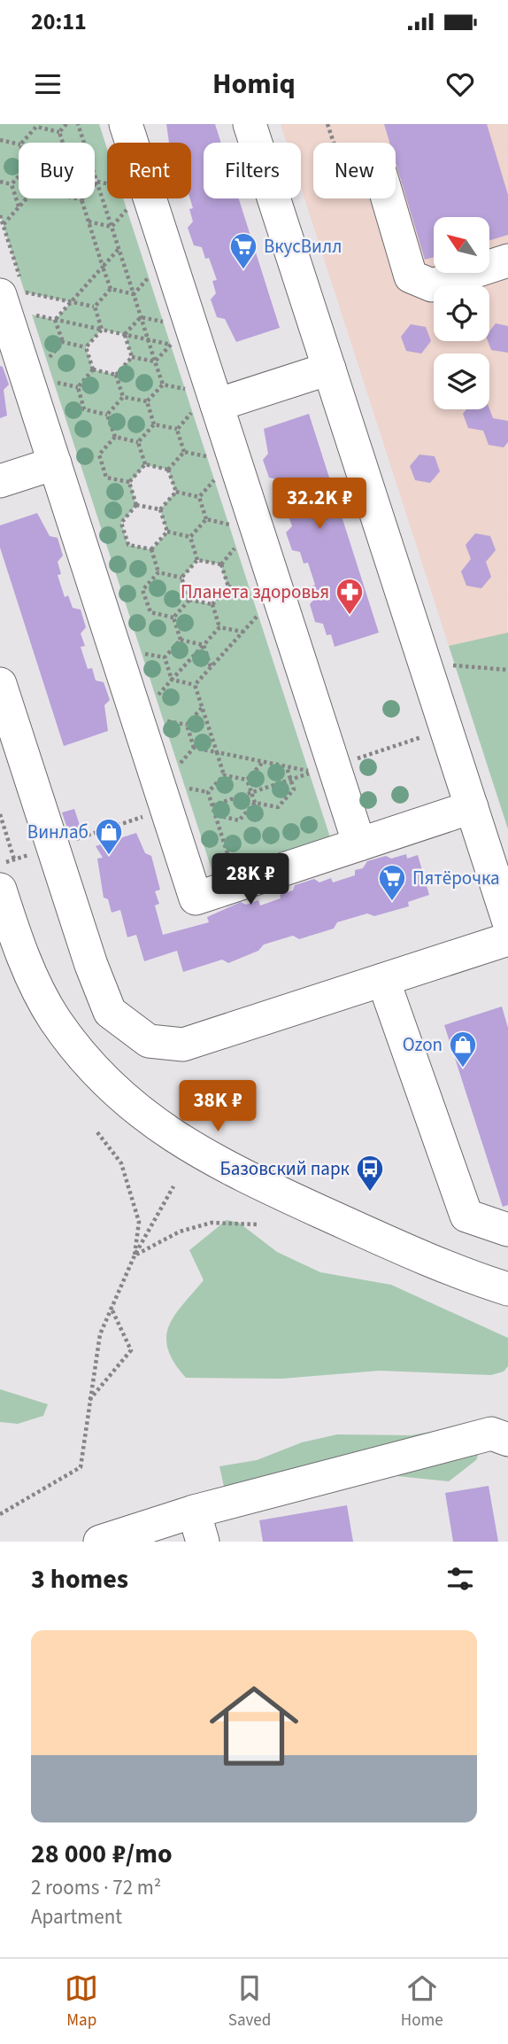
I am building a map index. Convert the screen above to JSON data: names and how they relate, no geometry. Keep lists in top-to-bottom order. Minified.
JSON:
{"places":{"supermarket":["ВкусВилл","Пятёрочка"],"pharmacy":["Планета здоровья"],"shop":["Винлаб","Ozon"],"bus stop":["Базовский парк"]},"north":"top left","page":{"status":"20:11","header":"Homiq","chip":["Buy","Rent","Filters","New"],"price":["32.2K ₽","28K ₽","38K ₽"],"heading":"3 homes","list":[{"name":"28 000 ₽/mo","note":"2 rooms · 72 m² · Apartment"}],"tabs":["Map","Saved","Home"]}}
